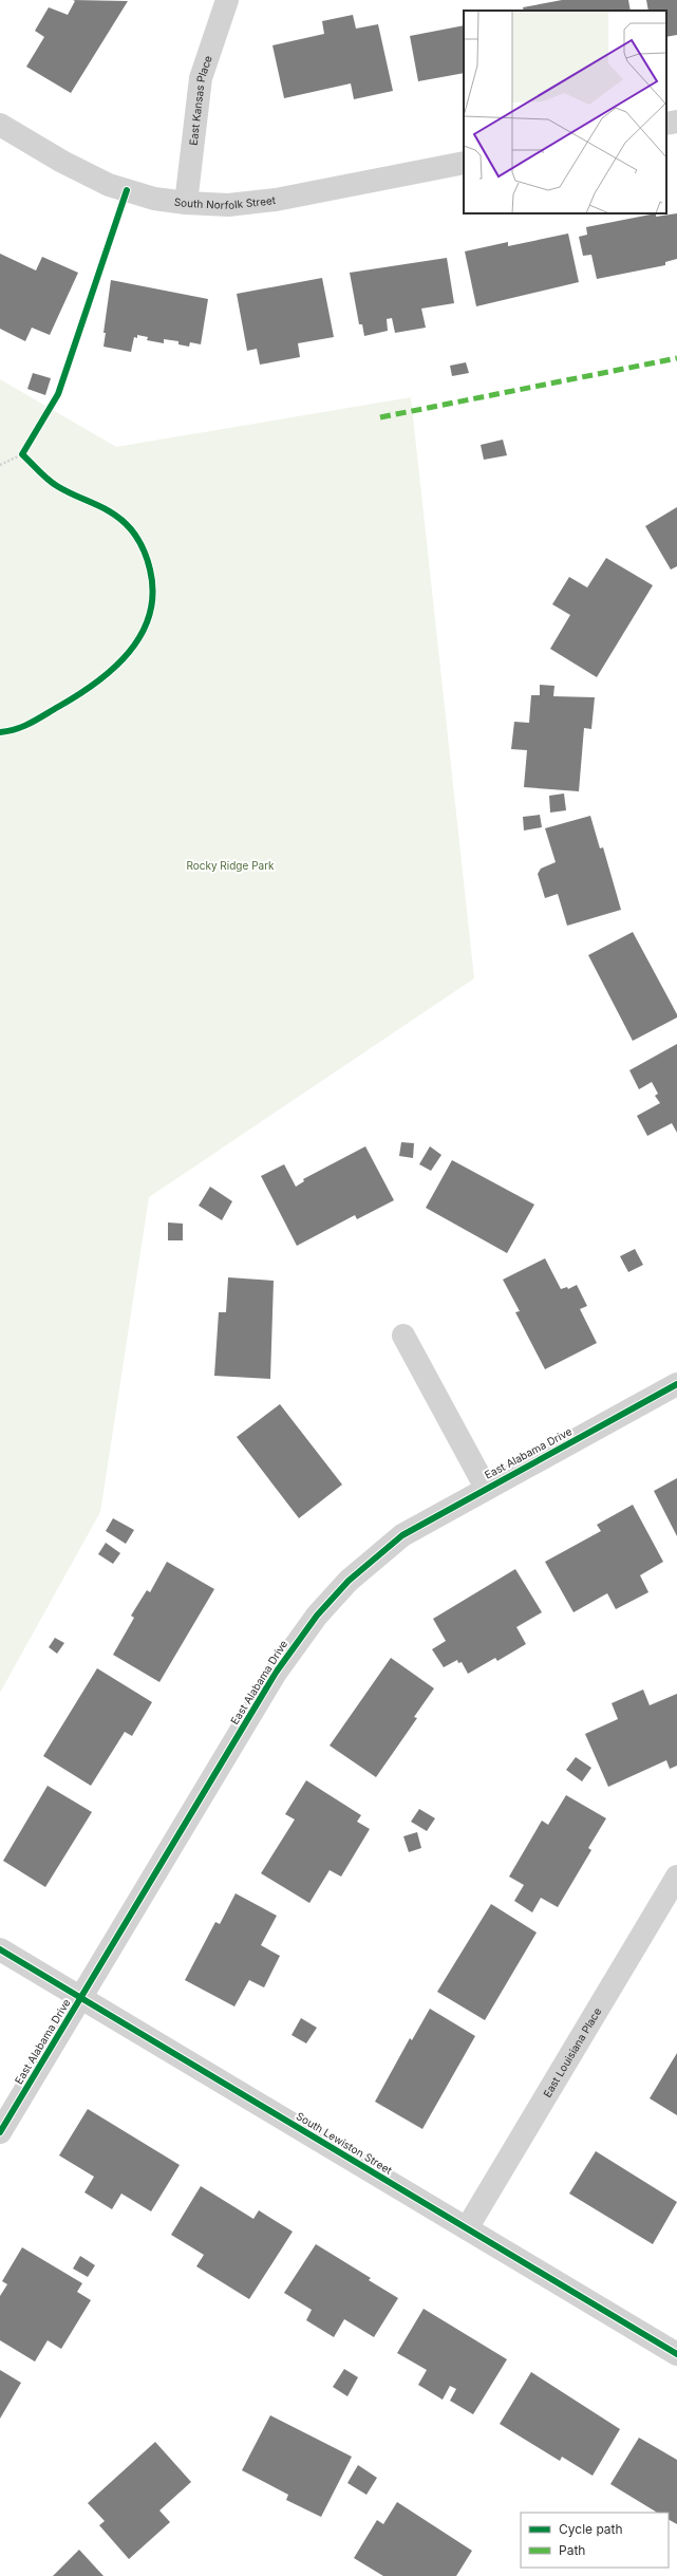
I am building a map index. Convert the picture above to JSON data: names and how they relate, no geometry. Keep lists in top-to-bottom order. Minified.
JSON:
{"streets":{"street":["East Kansas Place","South Norfolk Street","East Alabama Drive","East Louisiana Place","South Lewiston Street"]},"crossings":[["East Kansas Place","South Norfolk Street"],["East Alabama Drive","South Lewiston Street"],["East Louisiana Place","South Lewiston Street"]],"parks":["Rocky Ridge Park"],"legend":["Cycle path","Path"]}
